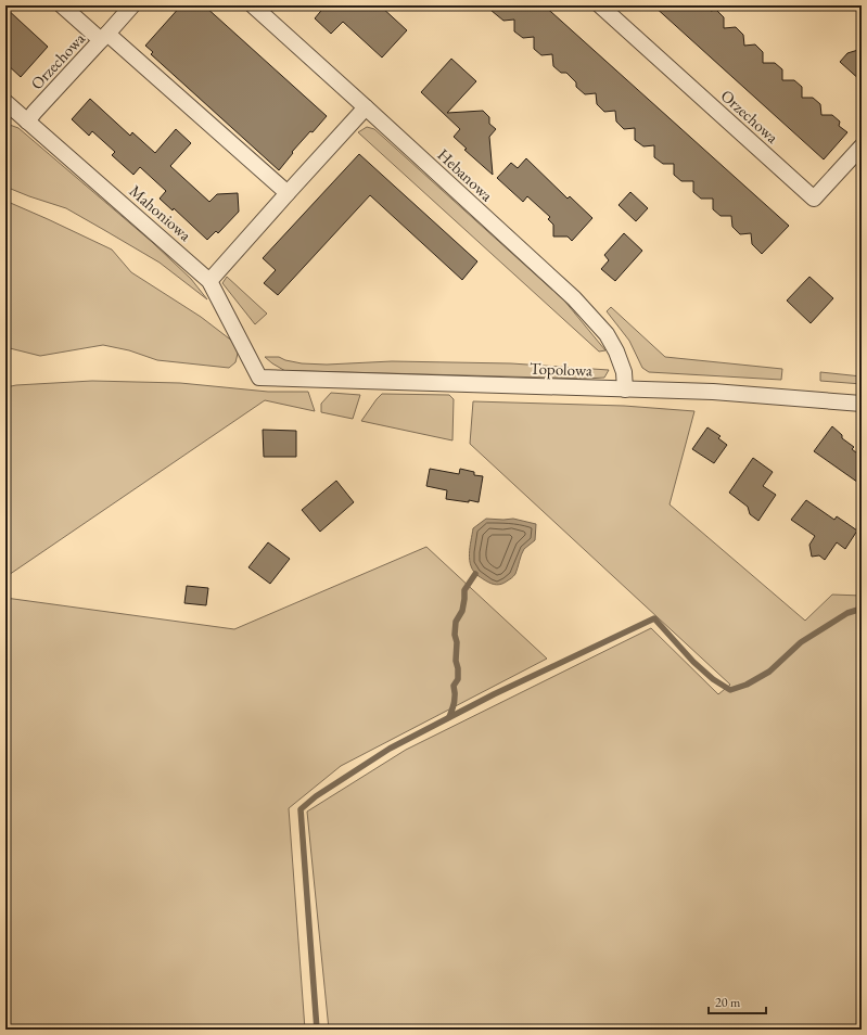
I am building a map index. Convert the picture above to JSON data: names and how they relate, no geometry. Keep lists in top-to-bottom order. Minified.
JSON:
{"streets":{"street":["Orzechowa","Hebanowa","Mahoniowa","Topolowa"]},"crossings":[["Orzechowa","Mahoniowa"],["Hebanowa","Topolowa"],["Mahoniowa","Topolowa"]],"scale_bar":"20 m"}
